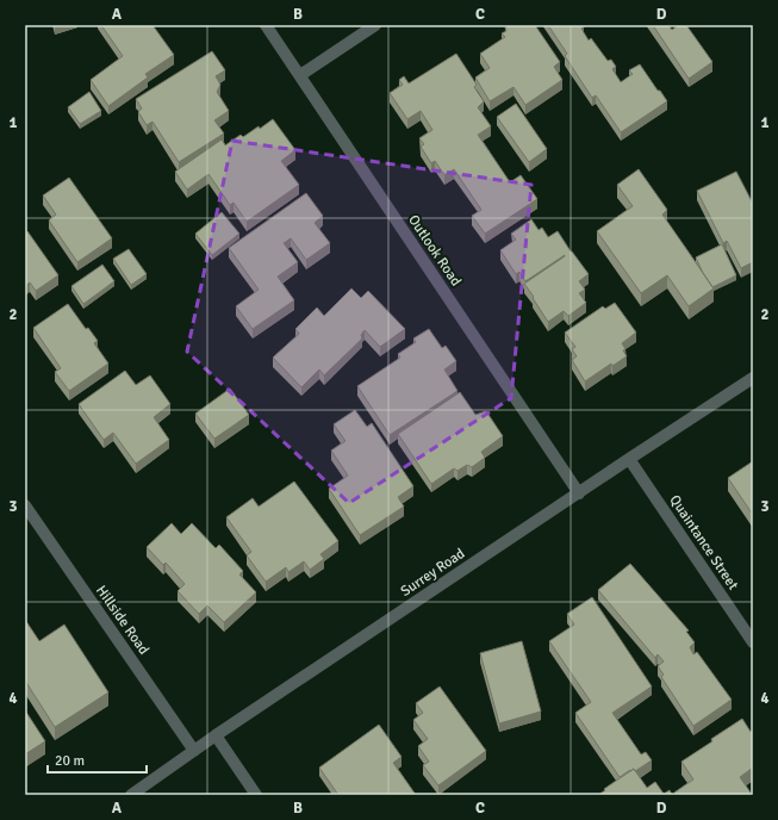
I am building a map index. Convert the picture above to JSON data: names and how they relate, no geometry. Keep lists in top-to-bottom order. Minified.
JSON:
{"streets":{"street":["Outlook Road","Quaintance Street","Surrey Road","Hillside Road"]},"crossings":[["Outlook Road","Surrey Road"],["Quaintance Street","Surrey Road"],["Surrey Road","Hillside Road"]],"scale_bar":"20 m","grid":{"columns":["A","B","C","D"],"rows":["1","2","3","4"]}}
